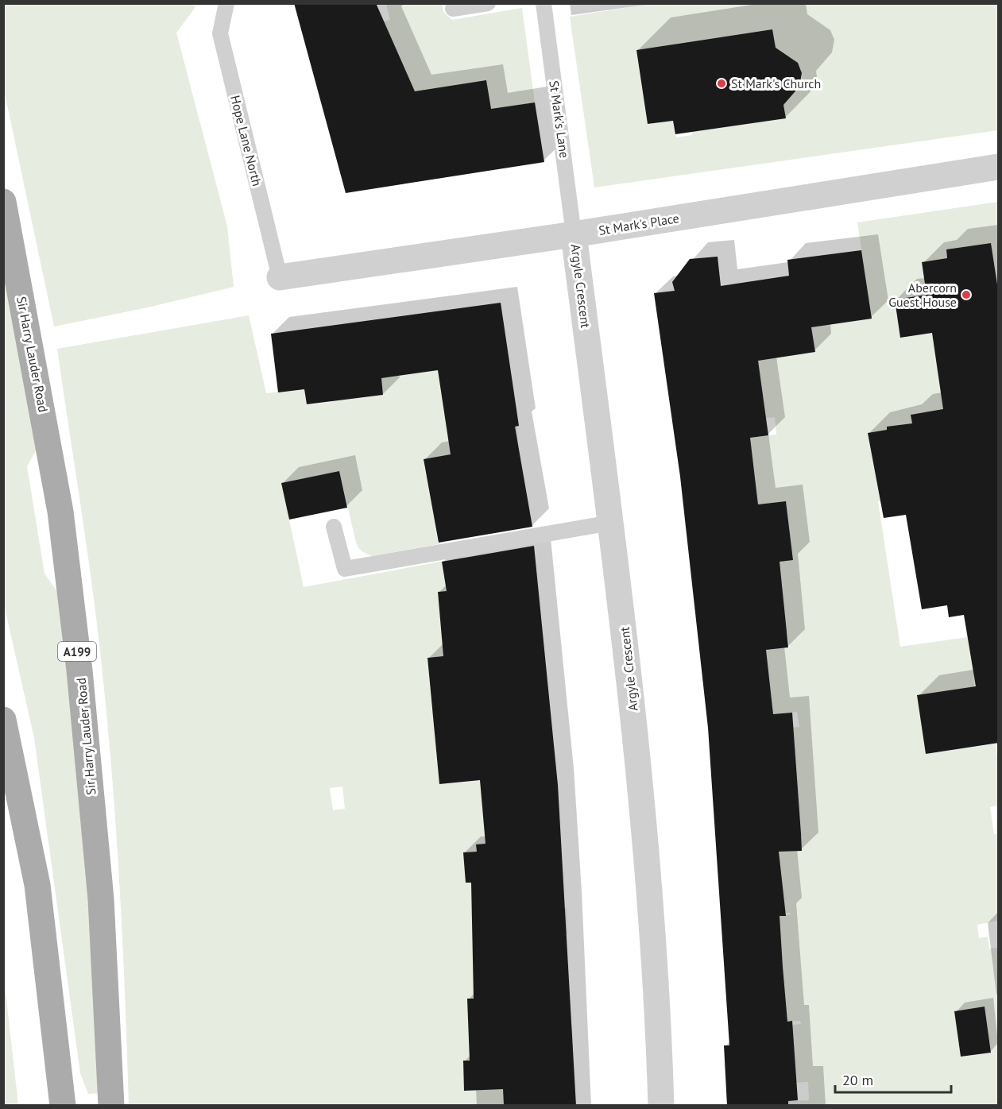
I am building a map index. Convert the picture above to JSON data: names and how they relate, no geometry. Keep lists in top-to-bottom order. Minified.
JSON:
{"streets":{"main road":["Sir Harry Lauder Road","A199"],"street":["St Mark's Place","Argyle Crescent"],"lane":["St Mark's Lane","Hope Lane North"]},"crossings":[["St Mark's Lane","St Mark's Place"],["St Mark's Lane","Argyle Crescent"],["Hope Lane North","St Mark's Place"],["St Mark's Place","Argyle Crescent"]],"places":["St Mark's Church","Abercorn Guest House"],"scale_bar":"20 m"}
